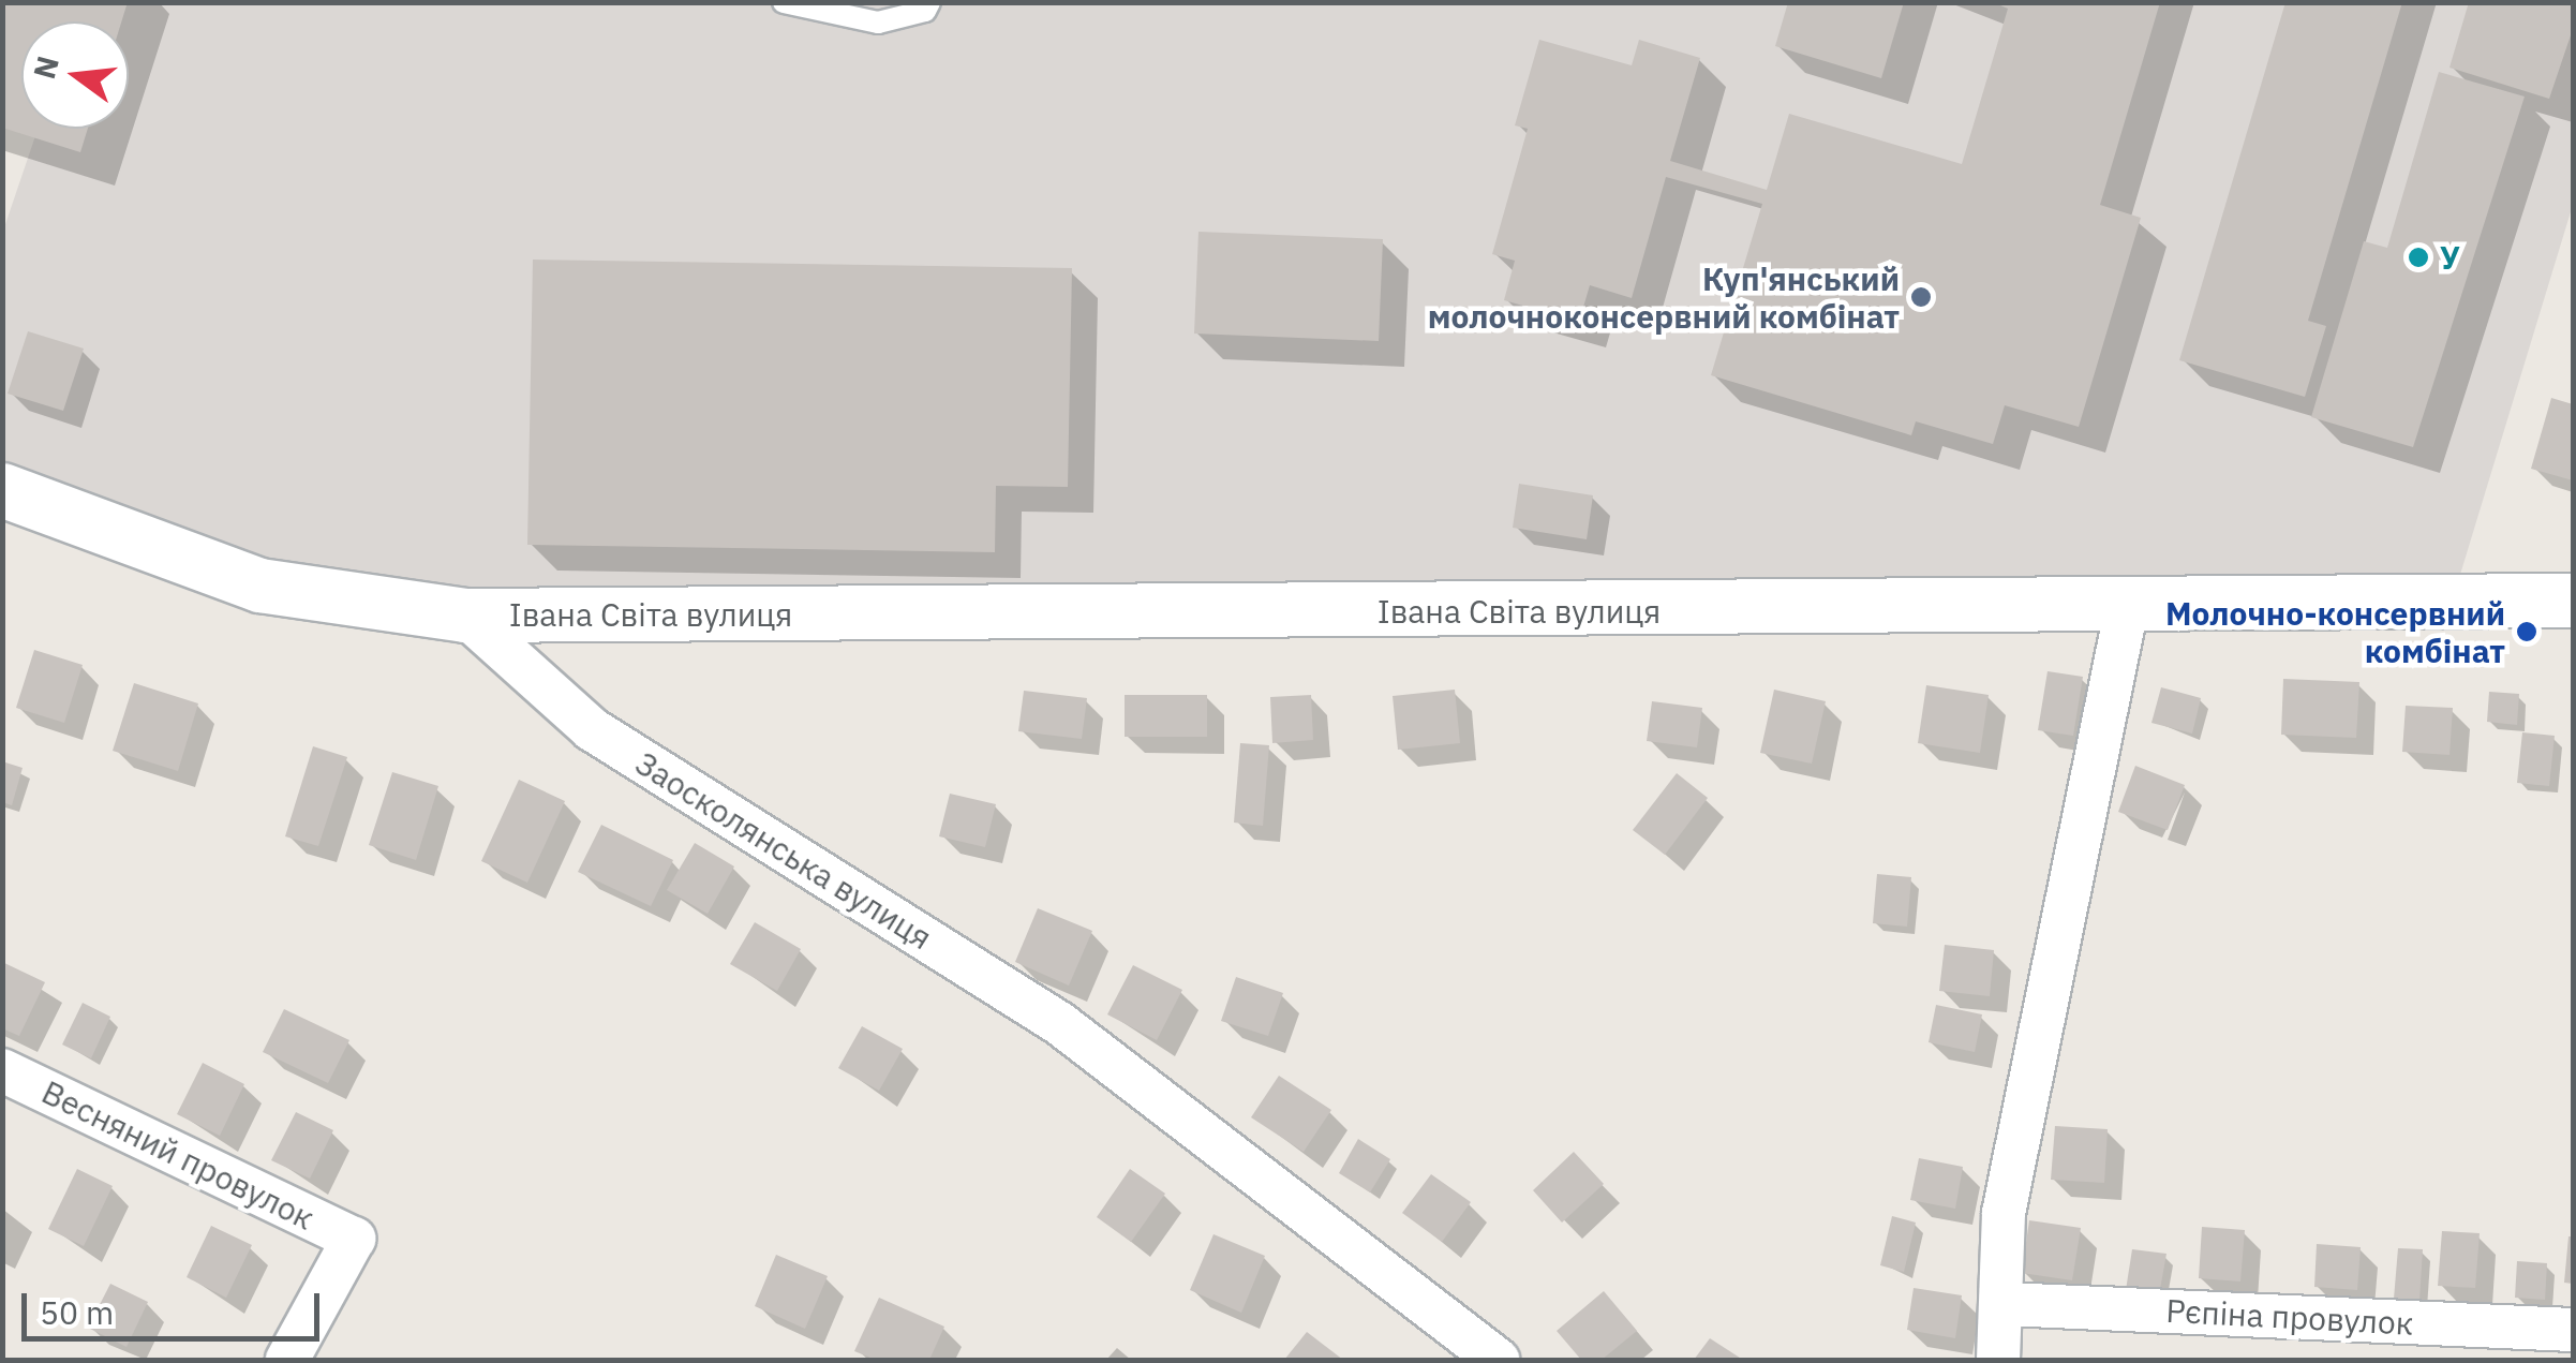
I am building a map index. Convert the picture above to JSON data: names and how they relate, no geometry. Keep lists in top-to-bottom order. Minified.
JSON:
{"streets":{"street":["Івана Світа вулиця","Заосколянська вулиця","Весняний провулок","Рєпіна провулок"]},"crossings":[["Івана Світа вулиця","Заосколянська вулиця"]],"places":["У","Куп'янський молочноконсервний комбінат","Молочно-консервний комбінат"],"scale_bar":"50 m","north":"left"}
